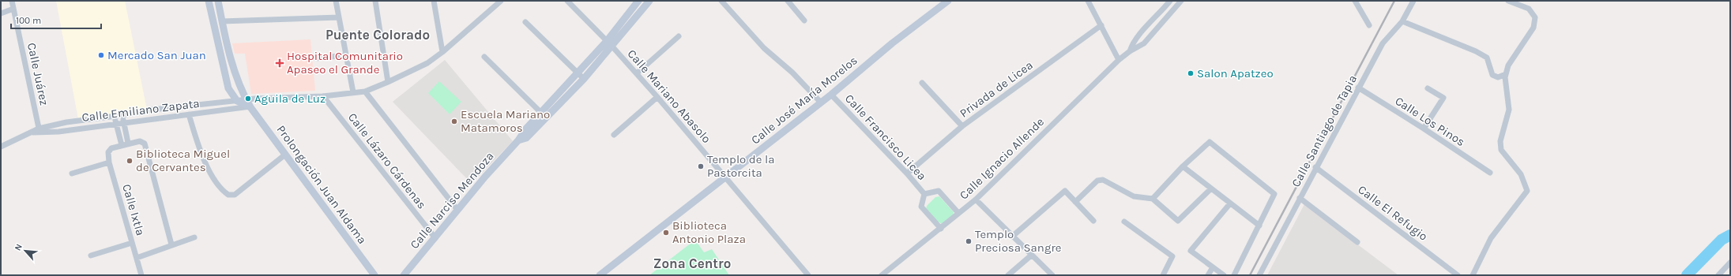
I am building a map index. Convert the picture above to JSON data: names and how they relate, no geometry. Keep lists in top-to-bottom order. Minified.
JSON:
{"streets":{"street":["Calle Juárez","Privada de Licea","Calle Mariano Abasolo","Calle José María Morelos","Calle Emiliano Zapata","Calle Los Pinos","Calle Santiago de Tapia","Calle Francisco Licea","Calle Ignacio Allende","Calle Lázaro Cárdenas","Prolongación Juan Aldama","Calle Narciso Mendoza","Calle Ixtla","Calle El Refugio"]},"crossings":[["Calle Juárez","Calle Emiliano Zapata"],["Privada de Licea","Calle Francisco Licea"],["Calle Mariano Abasolo","Calle José María Morelos"],["Calle Mariano Abasolo","Calle Narciso Mendoza"],["Calle José María Morelos","Calle Francisco Licea"],["Calle Emiliano Zapata","Calle Lázaro Cárdenas"],["Calle Emiliano Zapata","Prolongación Juan Aldama"],["Calle Los Pinos","Calle Santiago de Tapia"],["Calle Santiago de Tapia","Calle El Refugio"],["Calle Francisco Licea","Calle Ignacio Allende"],["Calle Lázaro Cárdenas","Calle Narciso Mendoza"]],"districts":["Puente Colorado","Zona Centro"],"places":{"other":["Mercado San Juan","Salon Apatzeo","Aguila de Luz","Escuela Mariano Matamoros","Biblioteca Miguel de Cervantes","Templo de la Pastorcita","Biblioteca Antonio Plaza","Templo Preciosa Sangre"],"health":["Hospital Comunitario Apaseo el Grande"]},"scale_bar":"100 m","north":"top left"}
